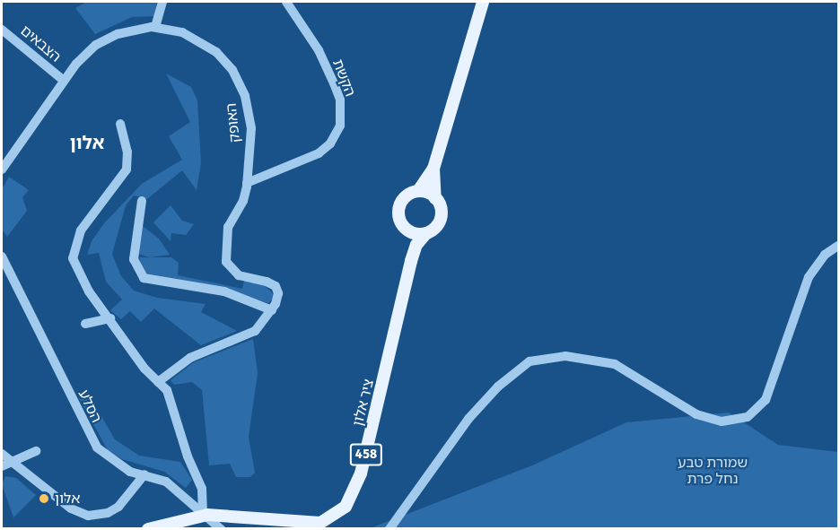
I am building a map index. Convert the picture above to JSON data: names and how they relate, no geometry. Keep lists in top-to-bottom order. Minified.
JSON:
{"streets":{"main road":["ציר אלון","458"],"street":["הצבאים","הקשת","האופק","הסלע"]},"crossings":[["הצבאים","האופק"],["הקשת","האופק"],["ציר אלון","הסלע"]],"districts":["אלון"],"parks":["שמורת טבע נחל פרת"],"places":["אלון"]}
